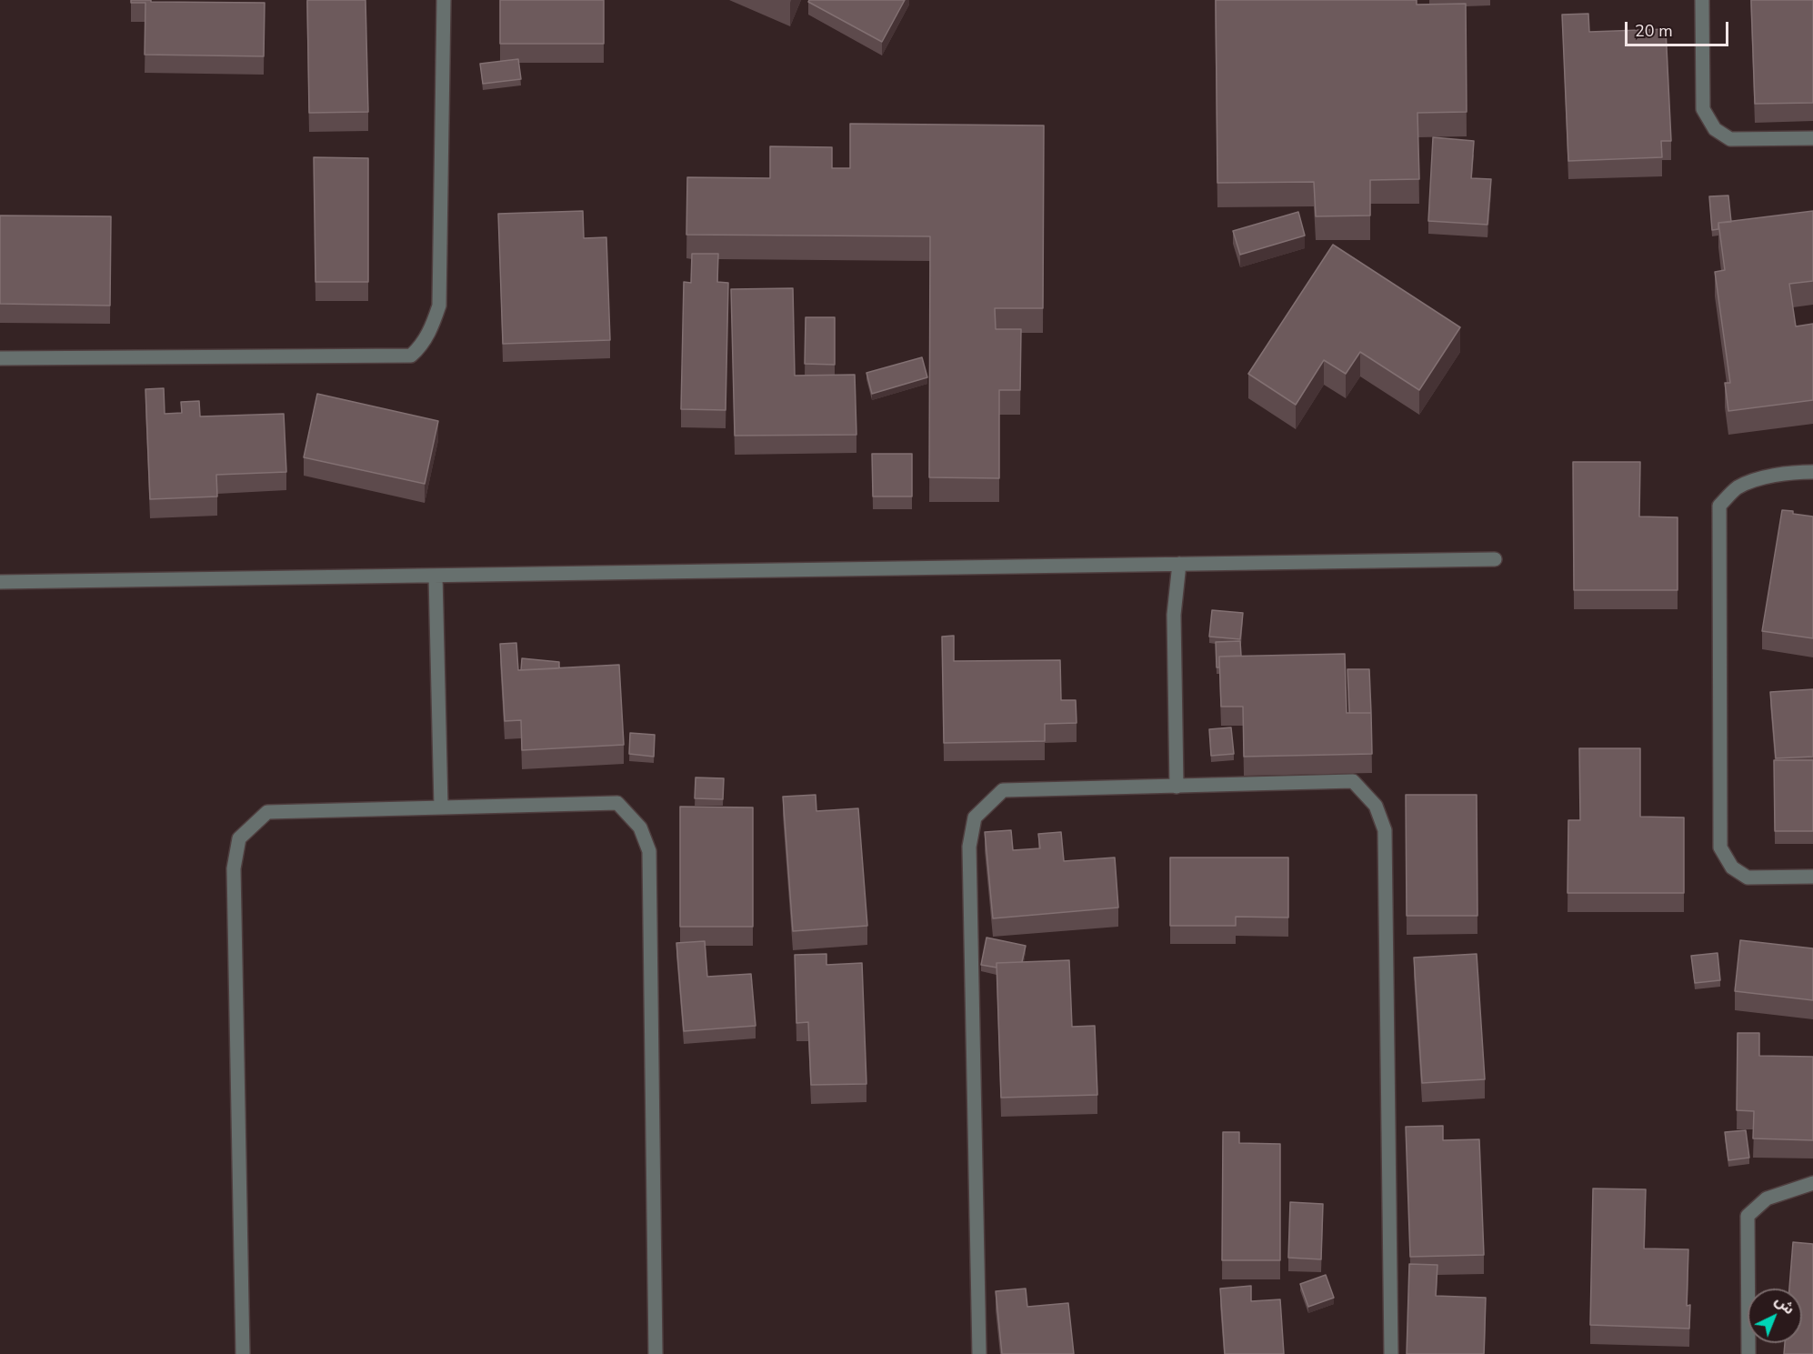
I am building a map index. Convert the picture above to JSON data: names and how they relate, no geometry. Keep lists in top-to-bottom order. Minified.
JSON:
{"scale_bar":"20 m","north":"top right"}
